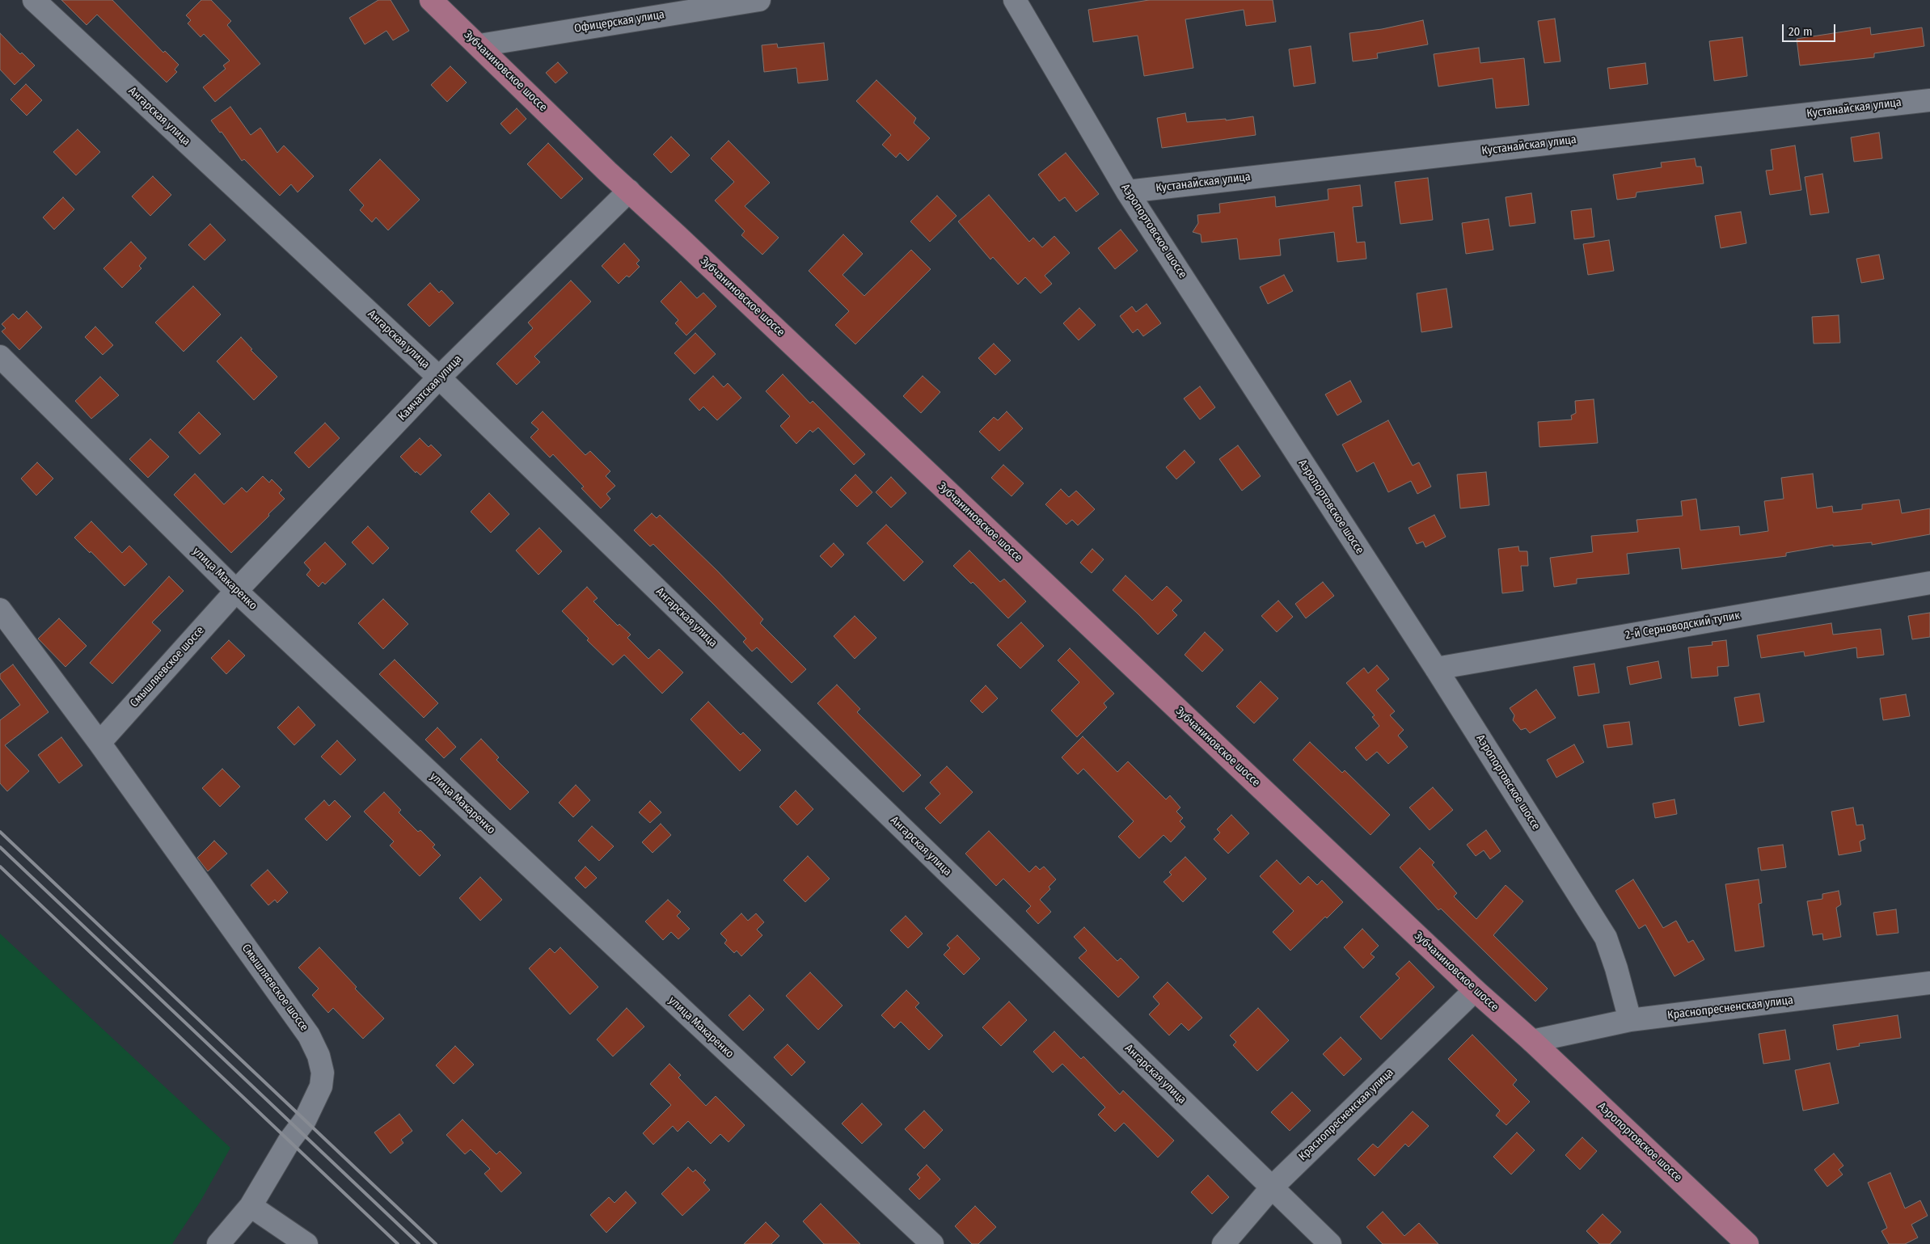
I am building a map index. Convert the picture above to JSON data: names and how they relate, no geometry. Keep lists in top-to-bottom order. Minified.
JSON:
{"streets":{"main road":["Зубчаниновское шоссе","Аэропортовское шоссе"],"street":["Офицерская улица","Кустанайская улица","Ангарская улица","Камчатская улица","улица Макаренко","2-й Серноводский тупик","Смышляевское шоссе","Краснопресненская улица"]},"crossings":[["Офицерская улица","Зубчаниновское шоссе"],["Зубчаниновское шоссе","Аэропортовское шоссе"],["Зубчаниновское шоссе","Камчатская улица"],["Зубчаниновское шоссе","Краснопресненская улица"],["Кустанайская улица","Аэропортовское шоссе"],["Ангарская улица","Камчатская улица"],["Ангарская улица","Краснопресненская улица"],["Аэропортовское шоссе","2-й Серноводский тупик"],["Аэропортовское шоссе","Краснопресненская улица"],["Камчатская улица","улица Макаренко"],["Камчатская улица","Смышляевское шоссе"],["улица Макаренко","Смышляевское шоссе"]],"scale_bar":"20 m"}
